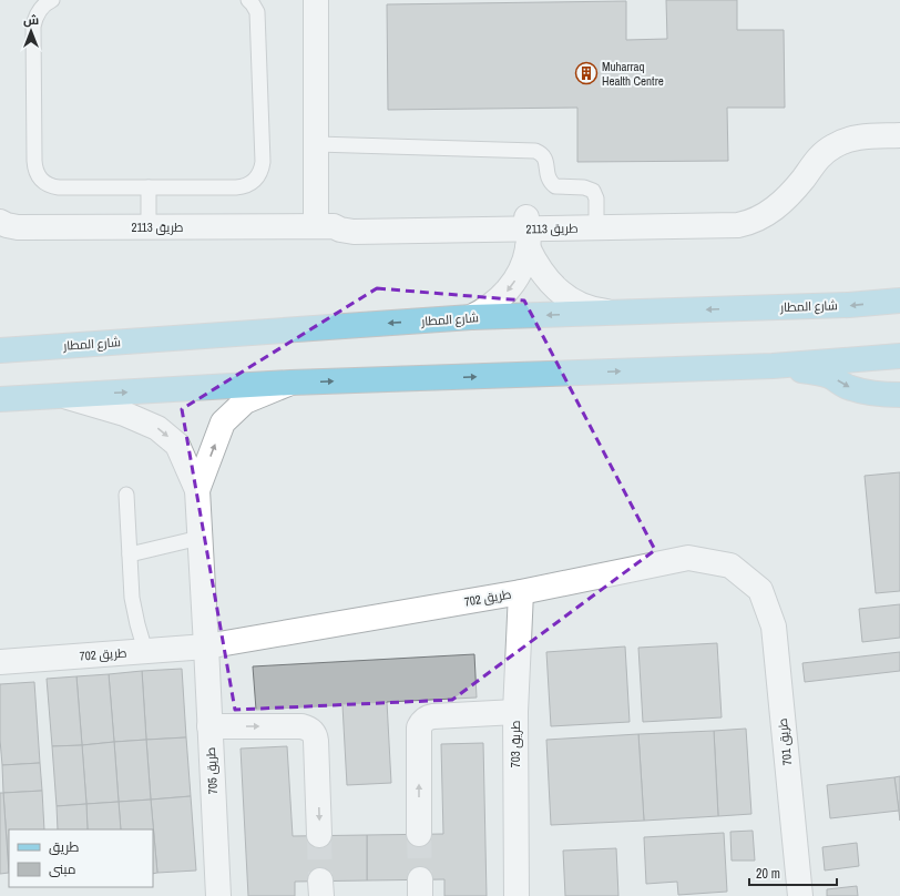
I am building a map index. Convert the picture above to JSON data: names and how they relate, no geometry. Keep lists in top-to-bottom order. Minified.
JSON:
{"streets":{"main road":["شارع المطار"],"street":["طريق 2113","طريق 702","طريق 701","طريق 703","طريق 705"]},"crossings":[["طريق 2113","شارع المطار"],["طريق 702","طريق 701"],["طريق 702","طريق 703"],["طريق 702","طريق 705"]],"places":{"building":["Muharraq Health Centre"]},"legend":["طريق","مبنى"],"scale_bar":"20 m","north":"top"}
